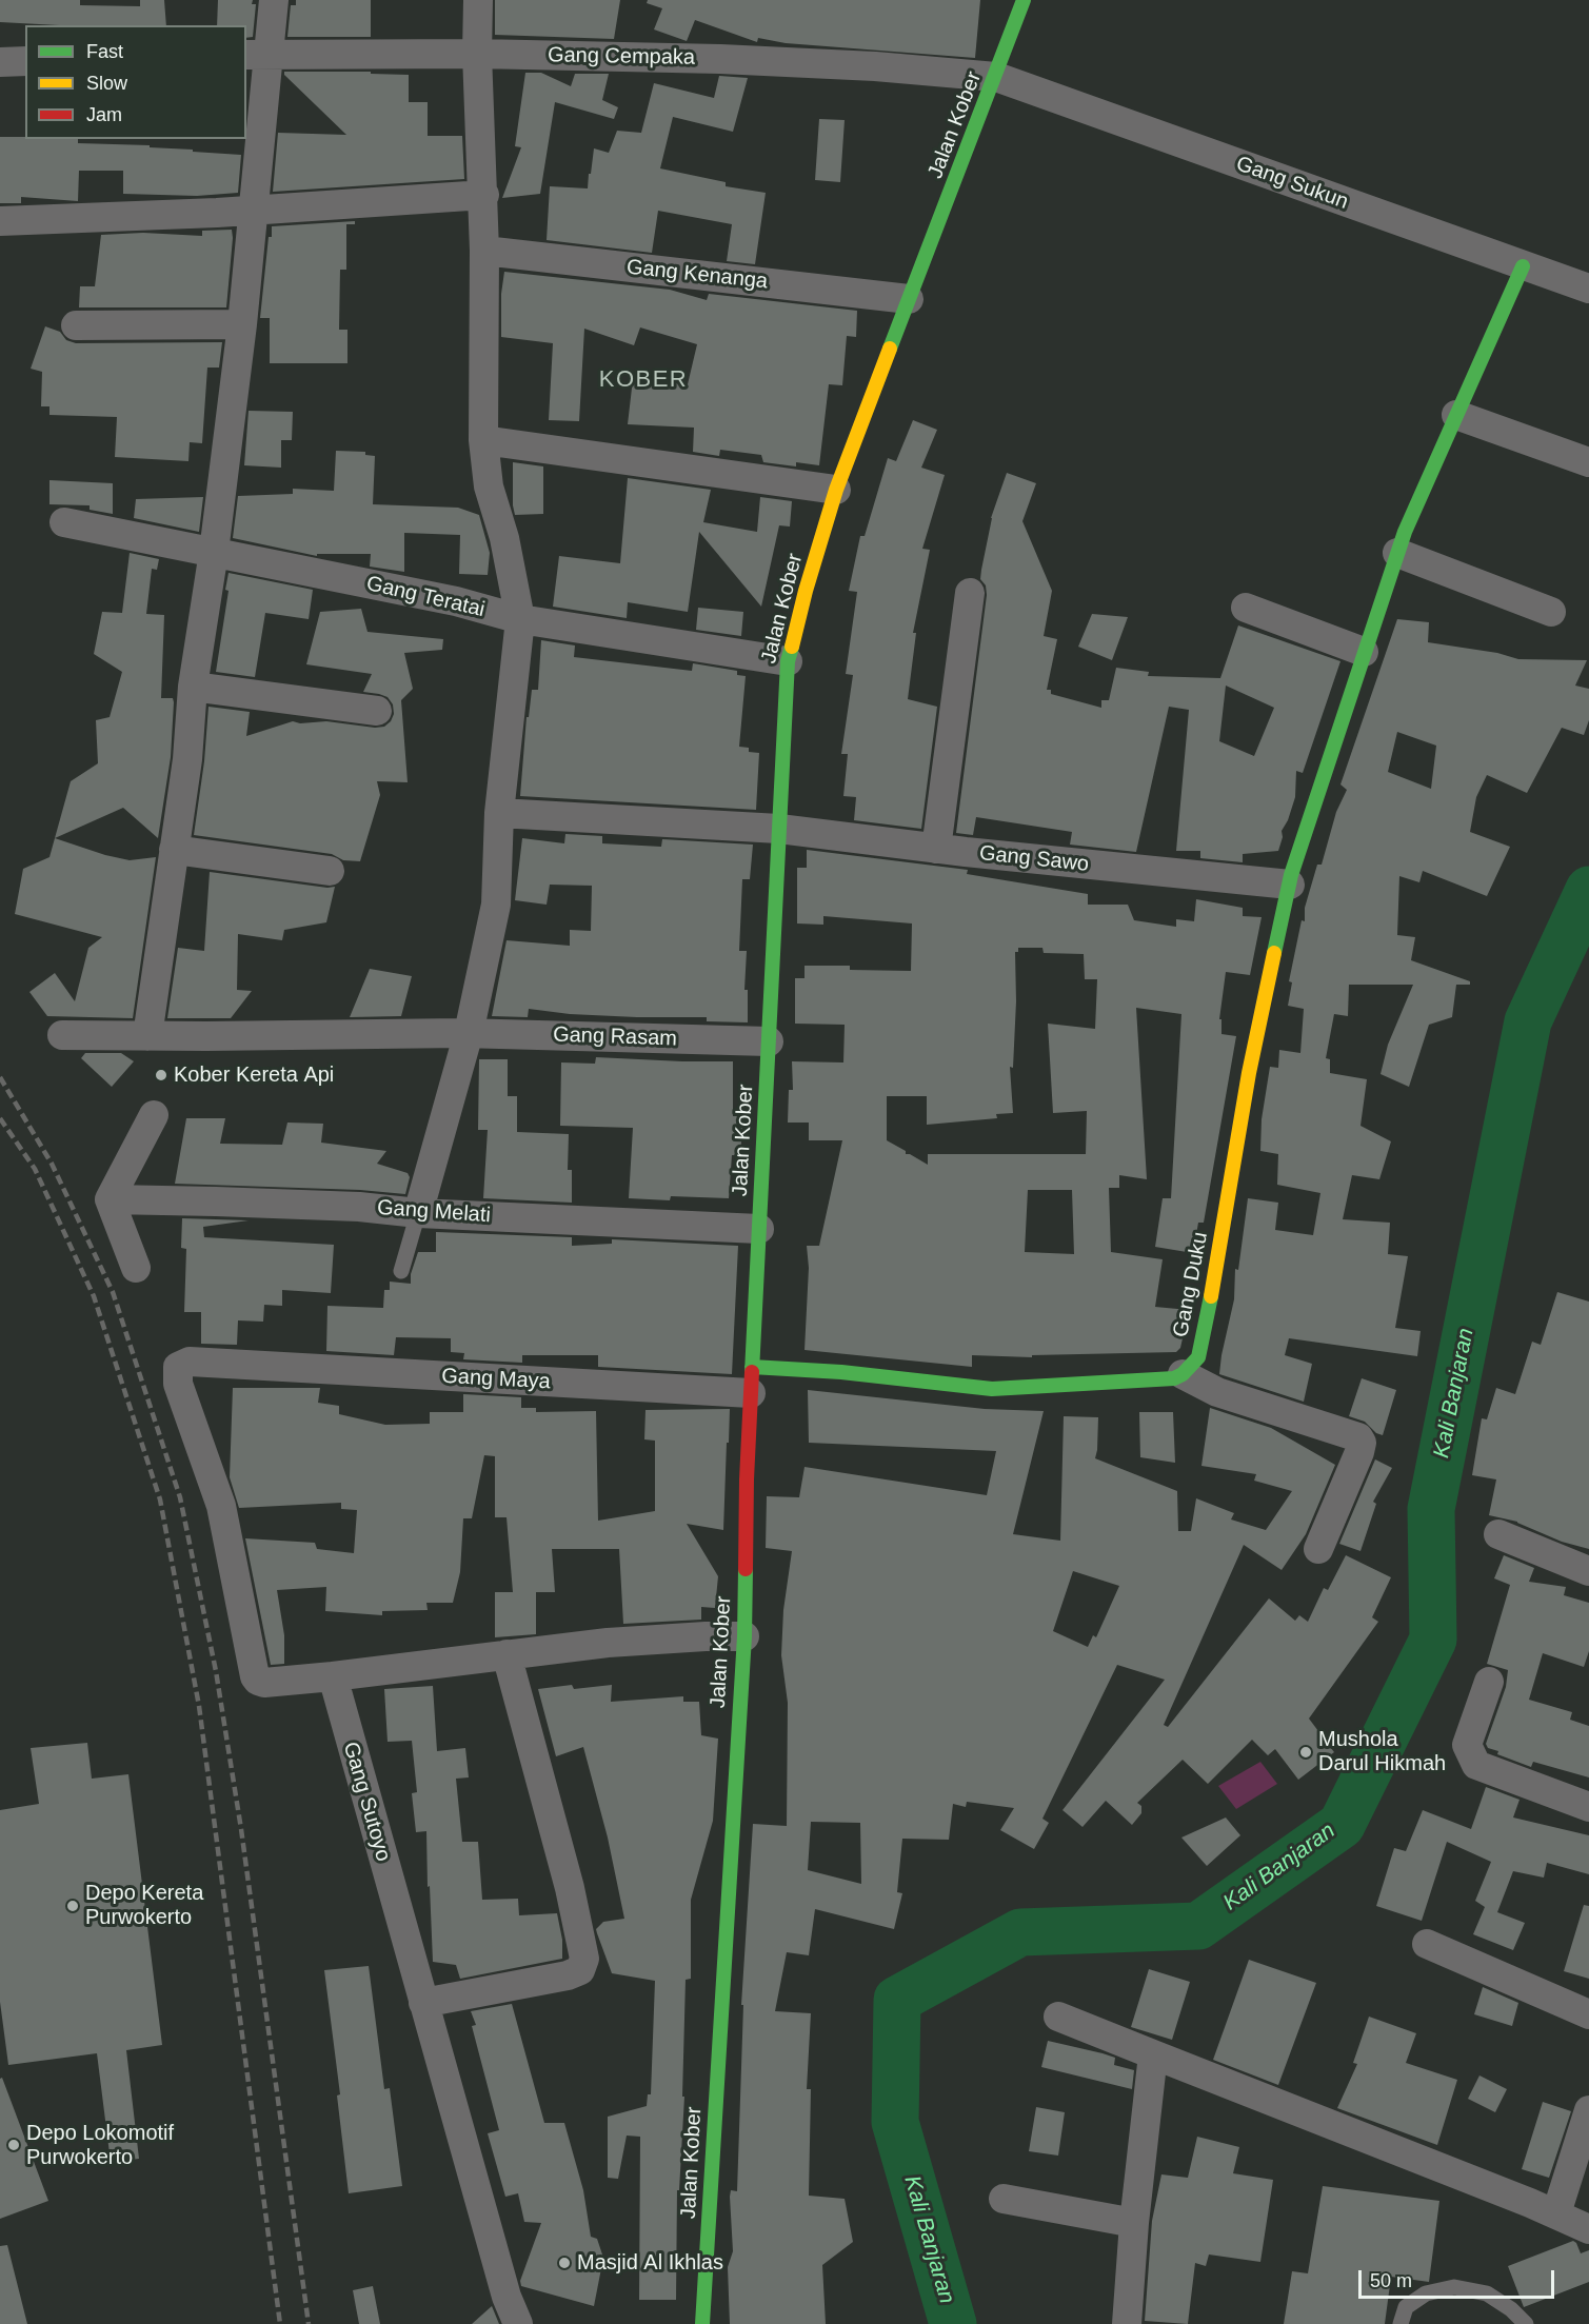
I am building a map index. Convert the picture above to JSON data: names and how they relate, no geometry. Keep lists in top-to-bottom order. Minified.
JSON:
{"streets":{"street":["Gang Cempaka","Jalan Kober","Gang Sukun","Gang Kenanga","Gang Teratai","Gang Sawo","Gang Rasam","Gang Melati","Gang Duku","Gang Maya","Gang Sutoyo"]},"crossings":[["Gang Cempaka","Jalan Kober"],["Gang Cempaka","Gang Sukun"],["Jalan Kober","Gang Sukun"],["Jalan Kober","Gang Kenanga"],["Jalan Kober","Gang Teratai"],["Jalan Kober","Gang Sawo"],["Jalan Kober","Gang Rasam"],["Jalan Kober","Gang Melati"],["Jalan Kober","Gang Maya"],["Gang Sukun","Gang Duku"],["Gang Sawo","Gang Duku"],["Gang Maya","Gang Sutoyo"]],"districts":["KOBER"],"water":["Kali Banjaran"],"places":["Kober Kereta Api","Mushola Darul Hikmah","Depo Kereta Purwokerto","Depo Lokomotif Purwokerto","Masjid Al Ikhlas"],"legend":["Fast","Slow","Jam"],"scale_bar":"50 m"}
